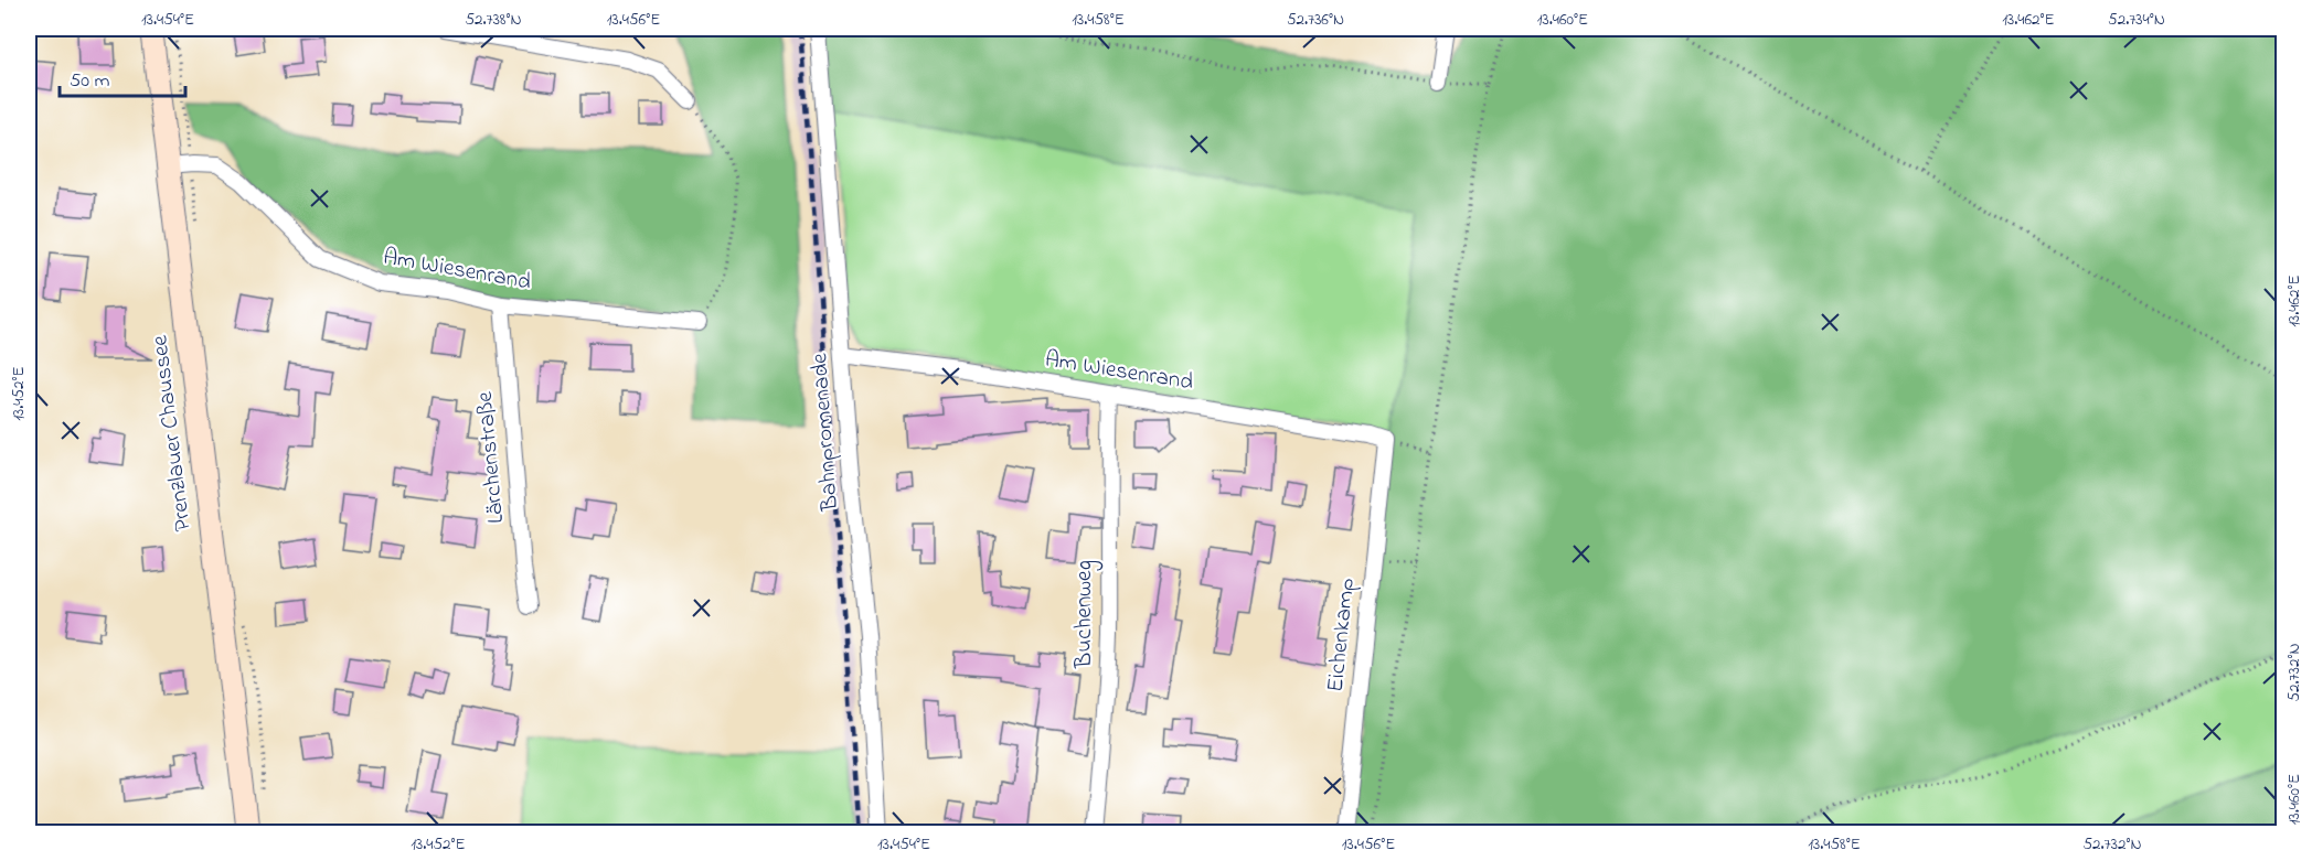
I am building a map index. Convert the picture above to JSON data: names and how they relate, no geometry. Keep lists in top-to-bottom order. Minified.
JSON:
{"streets":{"main road":["Prenzlauer Chaussee"],"street":["Am Wiesenrand","Bahnpromenade","Lärchenstraße","Buchenweg","Eichenkamp"]},"crossings":[["Am Wiesenrand","Bahnpromenade"],["Am Wiesenrand","Prenzlauer Chaussee"],["Am Wiesenrand","Lärchenstraße"],["Am Wiesenrand","Buchenweg"],["Am Wiesenrand","Eichenkamp"]],"scale_bar":"50 m","coordinates":["13.454°E","52.738°N","13.456°E","13.458°E","52.736°N","13.460°E","13.462°E","52.734°N","13.452°E","52.732°N"]}
